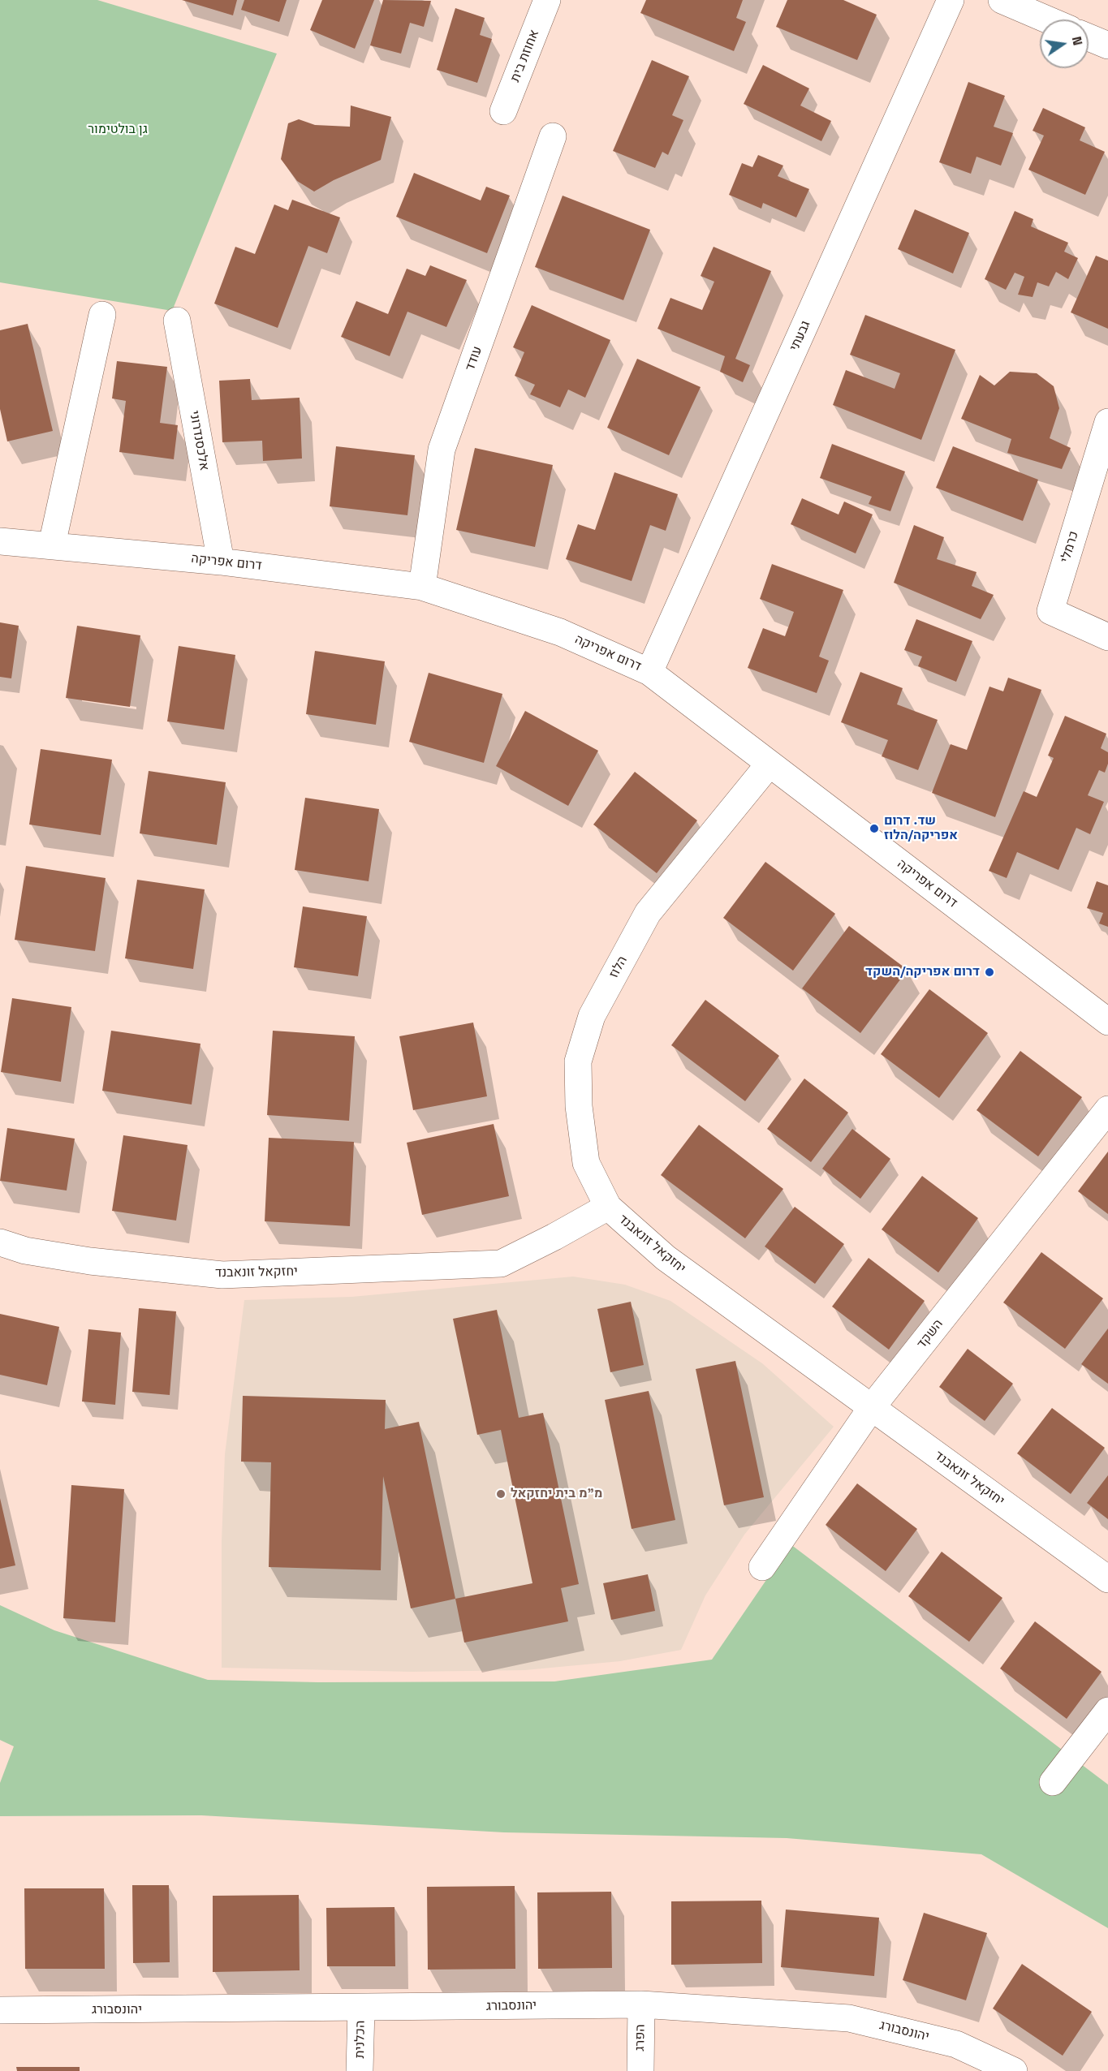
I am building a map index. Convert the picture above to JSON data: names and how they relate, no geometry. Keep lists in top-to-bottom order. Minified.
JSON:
{"streets":{"street":["אחוזת בית","גבעתי","עודד","אלכסנדרוני","כרמלי","דרום אפריקה","הלוז","יחזקאל זונאבנד","השקד","יהונסבורג","הפרג","הכלנית"]},"crossings":[["גבעתי","דרום אפריקה"],["עודד","דרום אפריקה"],["אלכסנדרוני","דרום אפריקה"],["דרום אפריקה","הלוז"],["הלוז","יחזקאל זונאבנד"],["יחזקאל זונאבנד","השקד"],["יהונסבורג","הפרג"],["יהונסבורג","הכלנית"]],"parks":["גן בולטימור"],"places":["שד. דרום אפריקה/הלוז","דרום אפריקה/השקד","מ\"מ בית יחזקאל"],"north":"right"}
